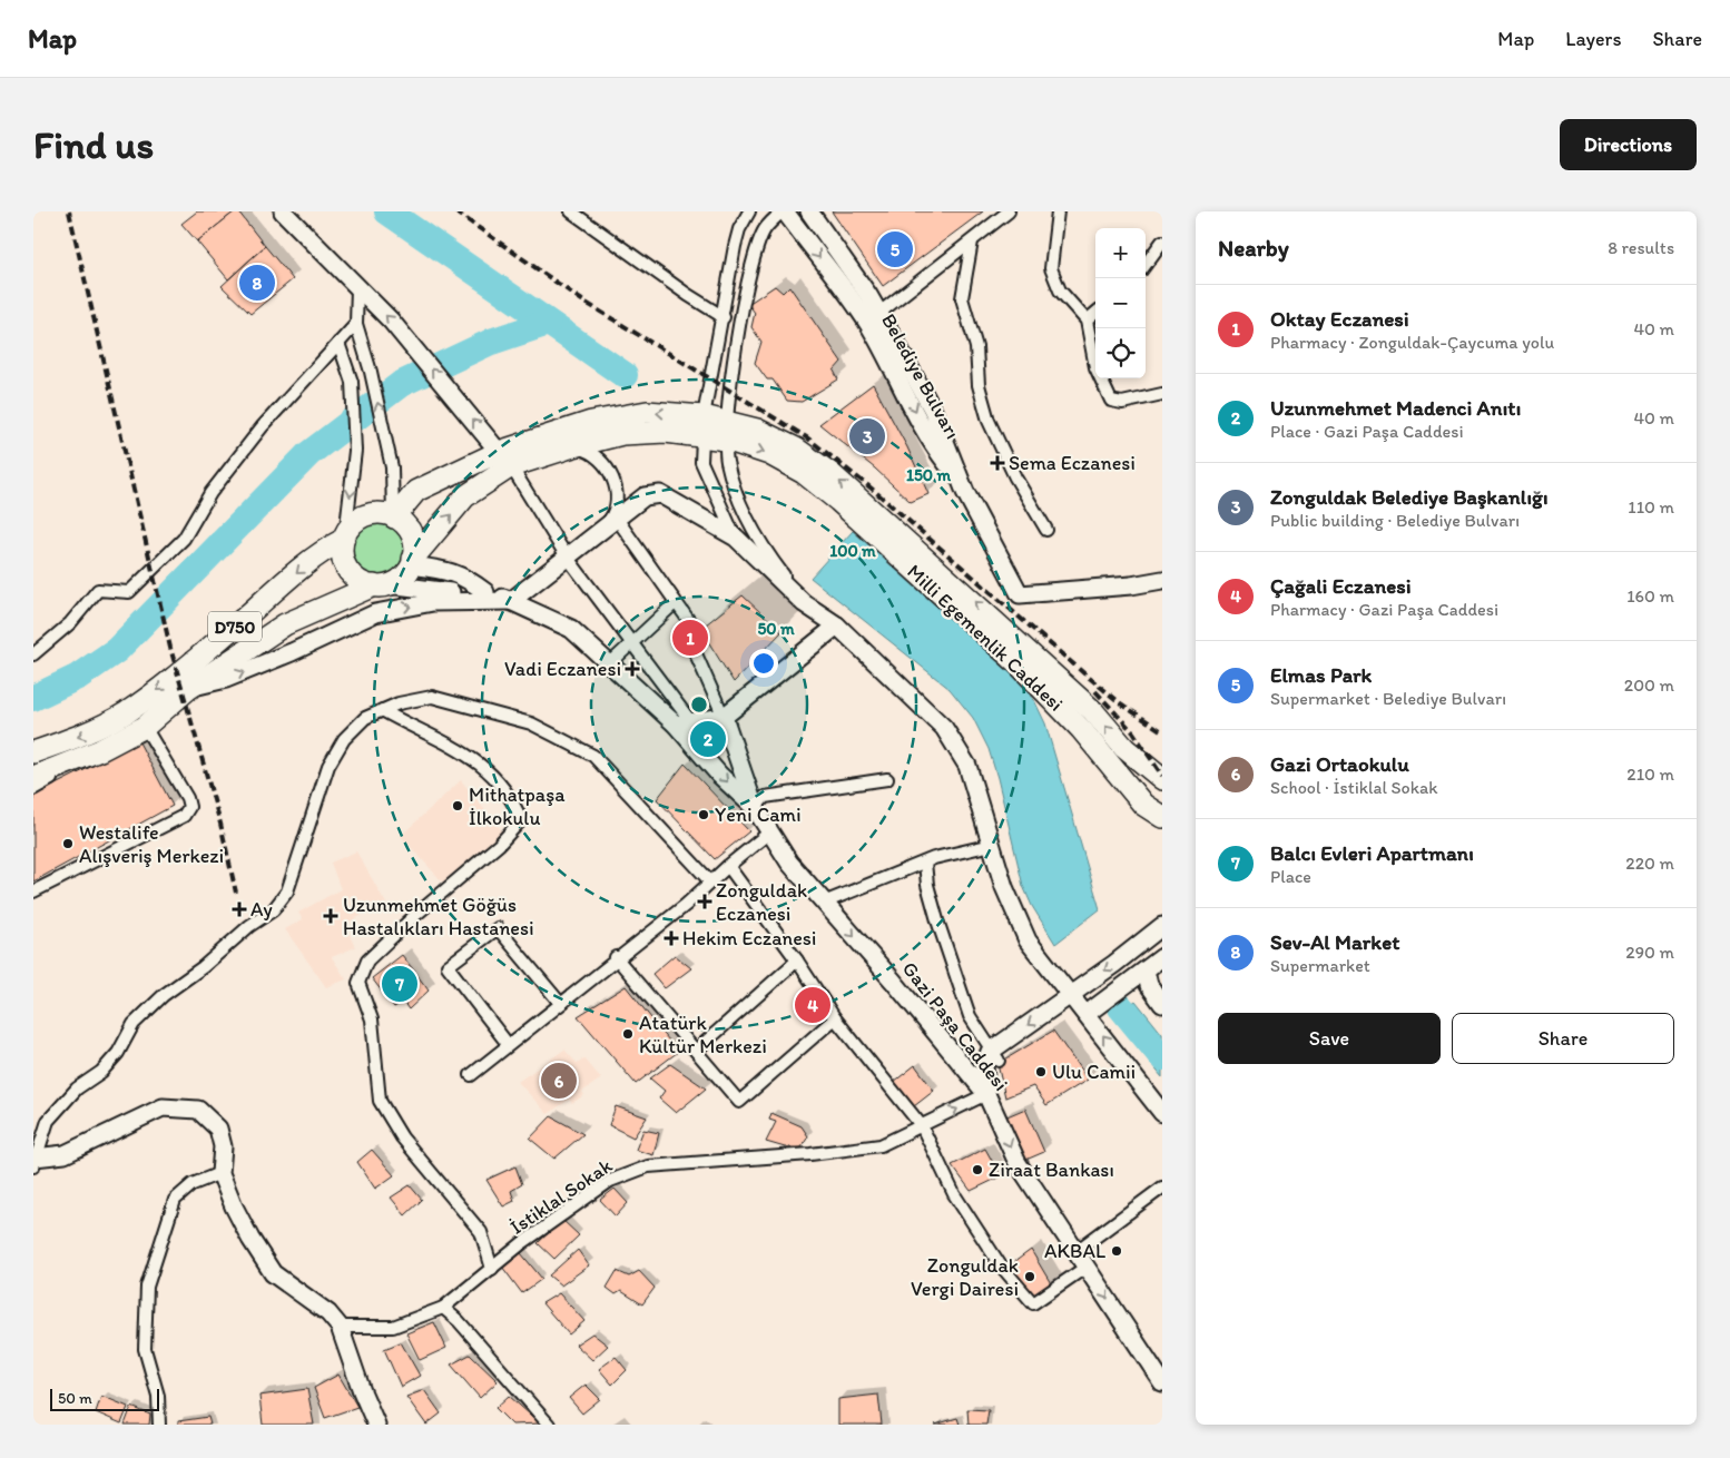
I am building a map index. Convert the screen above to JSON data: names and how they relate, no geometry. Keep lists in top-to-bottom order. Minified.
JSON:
{"streets":{"highway":["D750","Milli Egemenlik Caddesi"],"street":["Belediye Bulvarı","Gazi Paşa Caddesi","İstiklal Sokak"]},"crossings":[["D750","Milli Egemenlik Caddesi"],["Gazi Paşa Caddesi","İstiklal Sokak"]],"places":{"health":["Sema Eczanesi","Vadi Eczanesi","Zonguldak Eczanesi","Ay","Uzunmehmet Göğüs Hastalıkları Hastanesi","Hekim Eczanesi"],"other":["Mithatpaşa İlkokulu","Yeni Cami","Westalife Alışveriş Merkezi","Atatürk Kültür Merkezi","Ulu Camii","Ziraat Bankası","AKBAL","Zonguldak Vergi Dairesi"]},"scale_bar":"50 m","page":{"header":"Map","nav":["Map","Layers","Share"],"buttons":["Directions",["Save","Share"]],"title":"Find us","heading":["Nearby","8 results"],"map_buttons":["+","−"],"pins":["5","8","3","1","2","7","4","6"],"list":[{"mark":"1","name":"Oktay Eczanesi","note":"Pharmacy · Zonguldak-Çaycuma yolu","value":"40 m"},{"mark":"2","name":"Uzunmehmet Madenci Anıtı","note":"Place · Gazi Paşa Caddesi","value":"40 m"},{"mark":"3","name":"Zonguldak Belediye Başkanlığı","note":"Public building · Belediye Bulvarı","value":"110 m"},{"mark":"4","name":"Çağali Eczanesi","note":"Pharmacy · Gazi Paşa Caddesi","value":"160 m"},{"mark":"5","name":"Elmas Park","note":"Supermarket · Belediye Bulvarı","value":"200 m"},{"mark":"6","name":"Gazi Ortaokulu","note":"School · İstiklal Sokak","value":"210 m"},{"mark":"7","name":"Balcı Evleri Apartmanı","note":"Place","value":"220 m"},{"mark":"8","name":"Sev-Al Market","note":"Supermarket","value":"290 m"}],"scale":"50 m"},"rings":["150 m","100 m","50 m"]}
